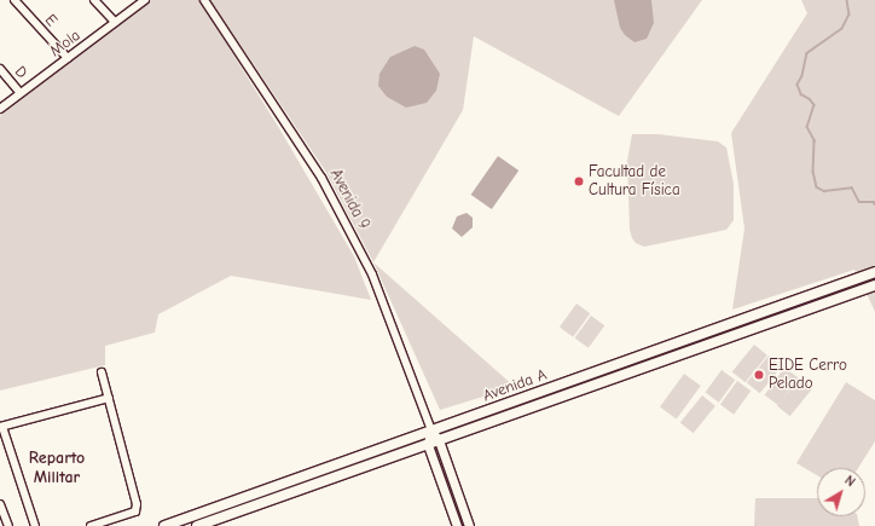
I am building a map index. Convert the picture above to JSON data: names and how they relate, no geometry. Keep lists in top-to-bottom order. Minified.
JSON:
{"streets":{"main road":["Avenida A"],"street":["E","Mola","D","Avenida 9"]},"crossings":[["E","Mola"],["Mola","D"],["Avenida 9","Avenida A"]],"districts":["Reparto Militar"],"places":["Facultad de Cultura Física","EIDE Cerro Pelado"],"north":"top right"}
